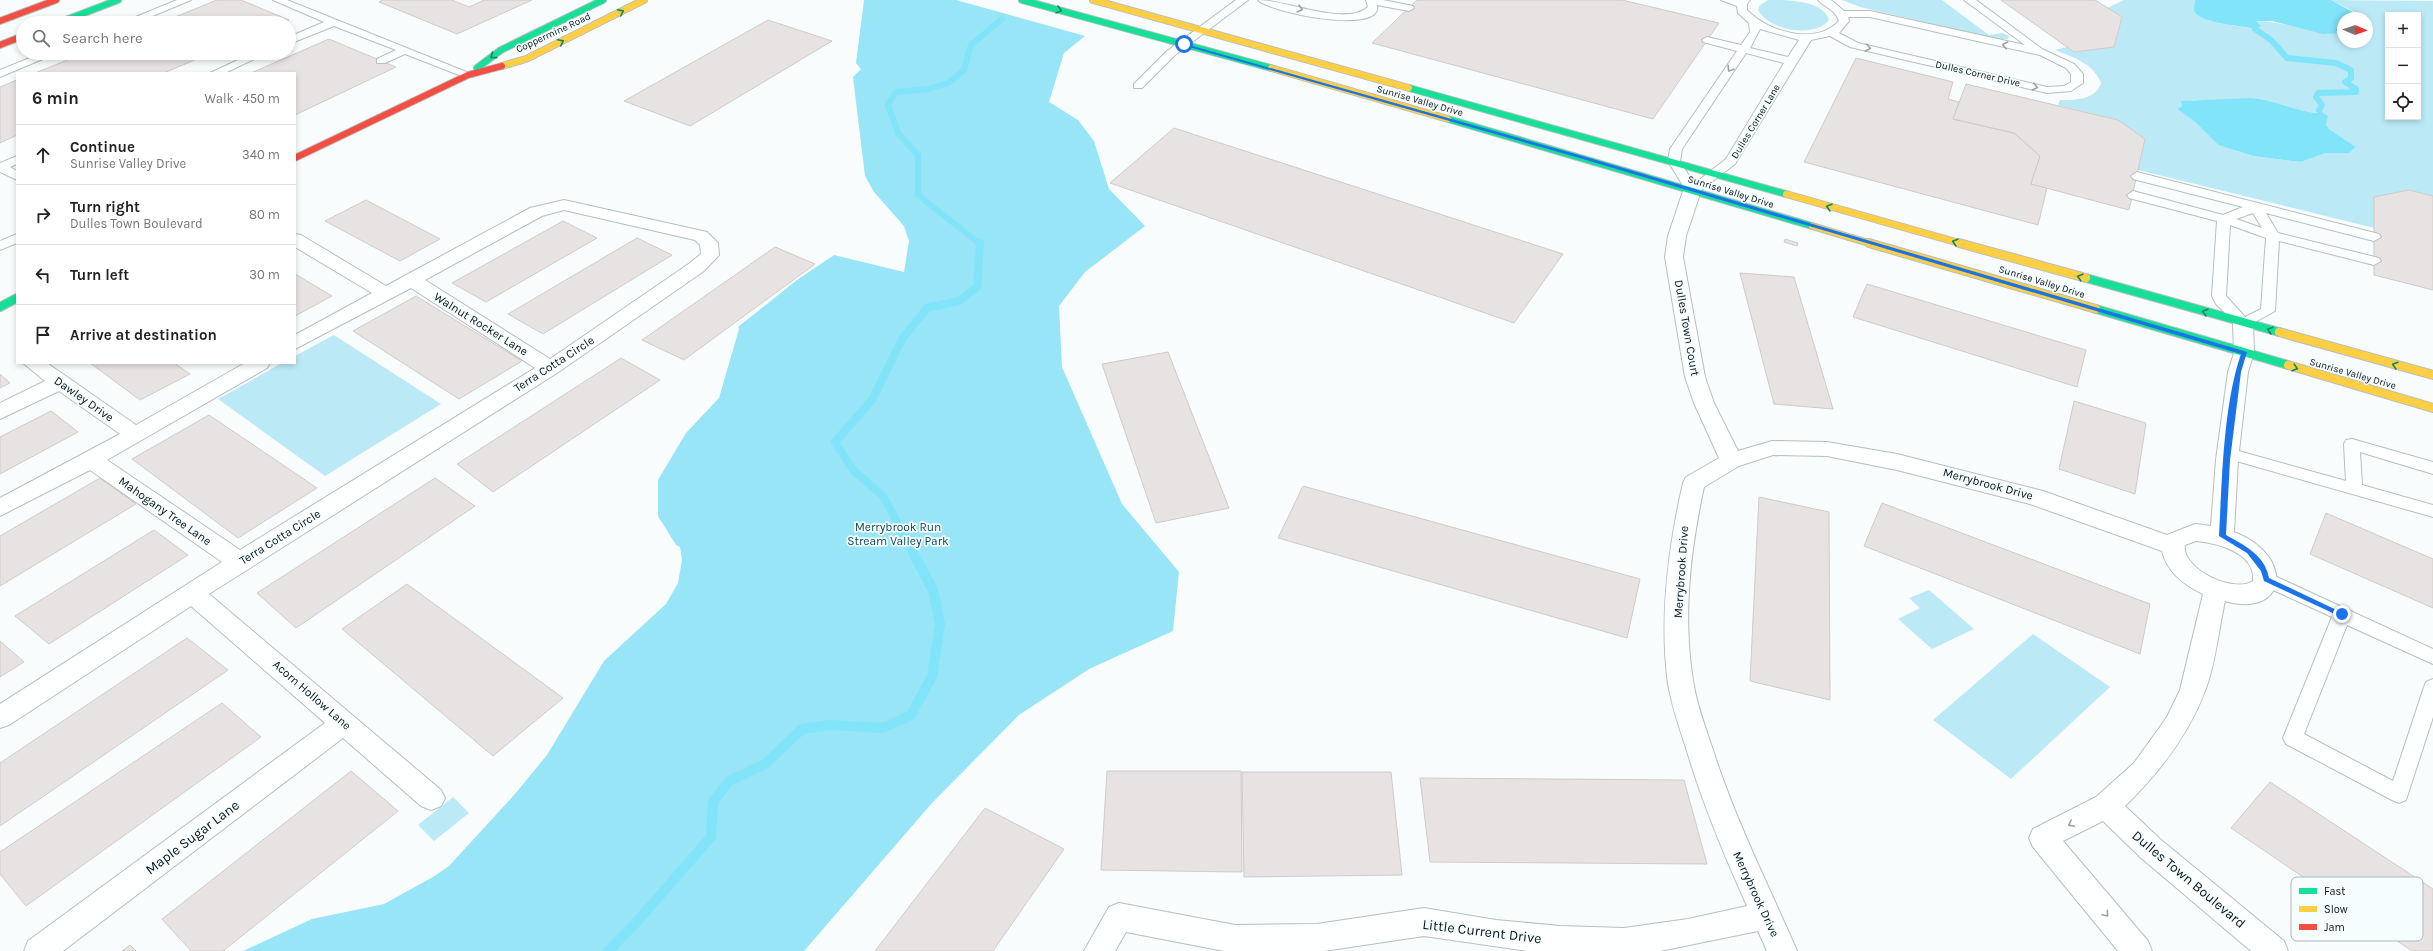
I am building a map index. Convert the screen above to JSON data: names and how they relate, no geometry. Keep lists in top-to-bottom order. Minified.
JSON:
{"streets":{"main road":["Coppermine Road","Sunrise Valley Drive"],"street":["Walnut Rocker Lane","Dulles Town Court","Terra Cotta Circle","Dawley Drive","Merrybrook Drive","Mahogany Tree Lane","Acorn Hollow Lane","Maple Sugar Lane","Dulles Town Boulevard","Little Current Drive"],"lane":["Dulles Corner Drive","Dulles Corner Lane"]},"crossings":[["Sunrise Valley Drive","Dulles Corner Lane"],["Sunrise Valley Drive","Dulles Town Court"],["Dulles Corner Lane","Dulles Town Court"],["Walnut Rocker Lane","Terra Cotta Circle"],["Dulles Town Court","Merrybrook Drive"],["Terra Cotta Circle","Mahogany Tree Lane"],["Terra Cotta Circle","Acorn Hollow Lane"],["Merrybrook Drive","Little Current Drive"],["Acorn Hollow Lane","Maple Sugar Lane"]],"parks":["Merrybrook Run Stream Valley Park"],"legend":["Fast","Slow","Jam"],"north":"right","page":{"map_buttons":["+","−"],"search":"Search here","heading":["6 min","Walk · 450 m"],"list":[["Continue","Sunrise Valley Drive","340 m"],["Turn right","Dulles Town Boulevard","80 m"],["Turn left","30 m"],"Arrive at destination"]}}
